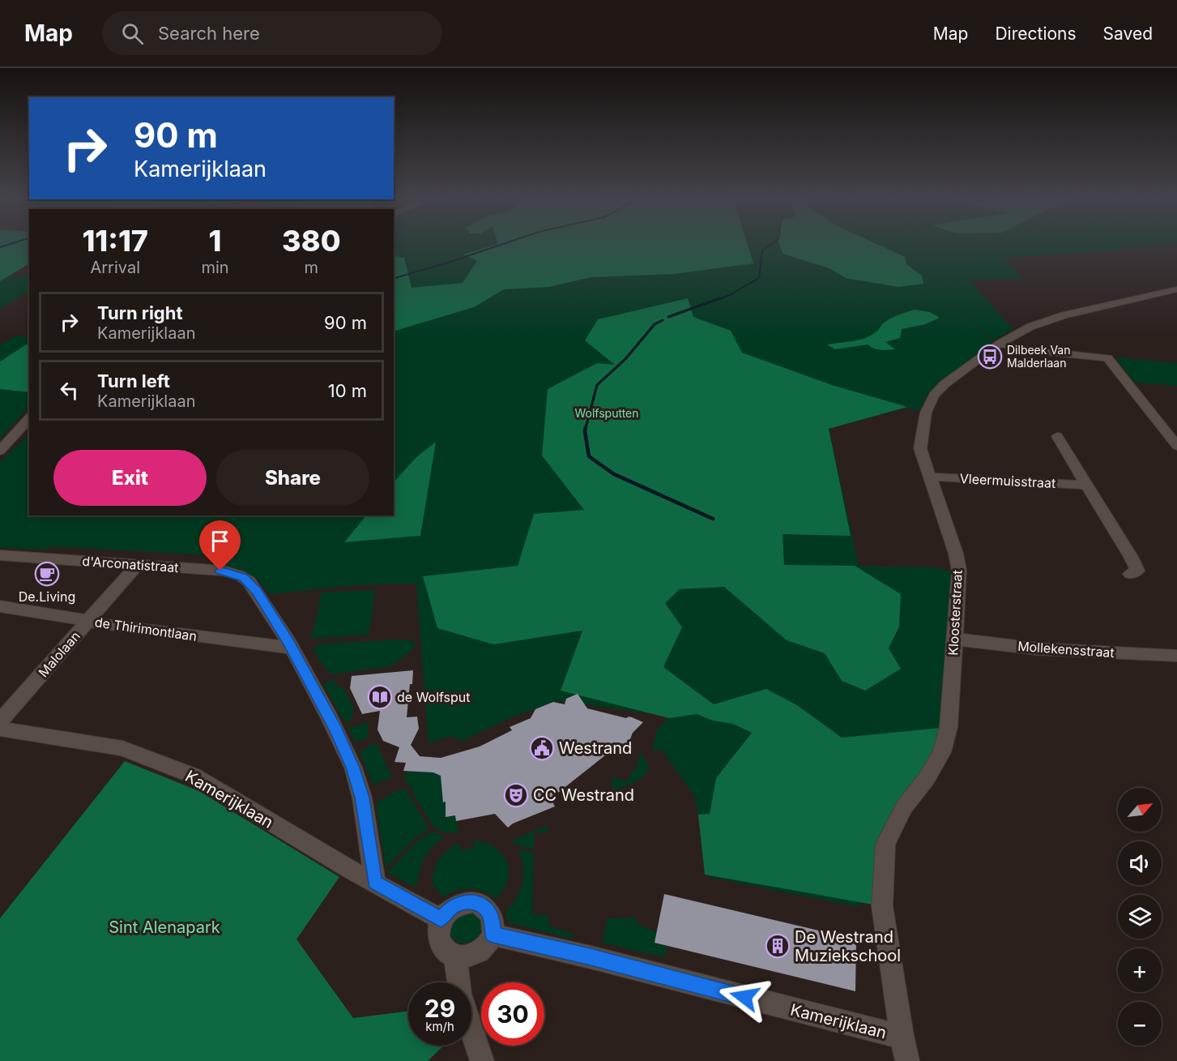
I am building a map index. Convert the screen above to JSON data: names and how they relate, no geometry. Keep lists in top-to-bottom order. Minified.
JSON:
{"streets":{"street":["Vleermuisstraat","d'Arconatistraat","Kloosterstraat","de Thirimontlaan","Mollekensstraat","Malolaan","Kamerijklaan"]},"crossings":[["Vleermuisstraat","Kloosterstraat"],["d'Arconatistraat","de Thirimontlaan"],["d'Arconatistraat","Malolaan"],["d'Arconatistraat","Kamerijklaan"],["Kloosterstraat","Mollekensstraat"],["Kloosterstraat","Kamerijklaan"],["de Thirimontlaan","Malolaan"]],"parks":["Wolfsputten","Sint Alenapark"],"places":{"bus stop":["Dilbeek Van Malderlaan"],"cafe":["De.Living"],"library":["de Wolfsput"],"public building":["Westrand"],"theatre":["CC Westrand"],"building":["De Westrand Muziekschool"]},"north":"top right","page":{"header":"Map","search":"Search here","nav":["Map","Directions","Saved"],"turn":["90 m","Kamerijklaan"],"eta":["11:17","Arrival","1","min","380","m"],"list":[{"name":"Turn right","note":"Kamerijklaan","value":"90 m"},{"name":"Turn left","note":"Kamerijklaan","value":"10 m"}],"buttons":["Exit","Share"],"map_buttons":["+","−"],"speed":"29 km/h","limit":"30"}}
